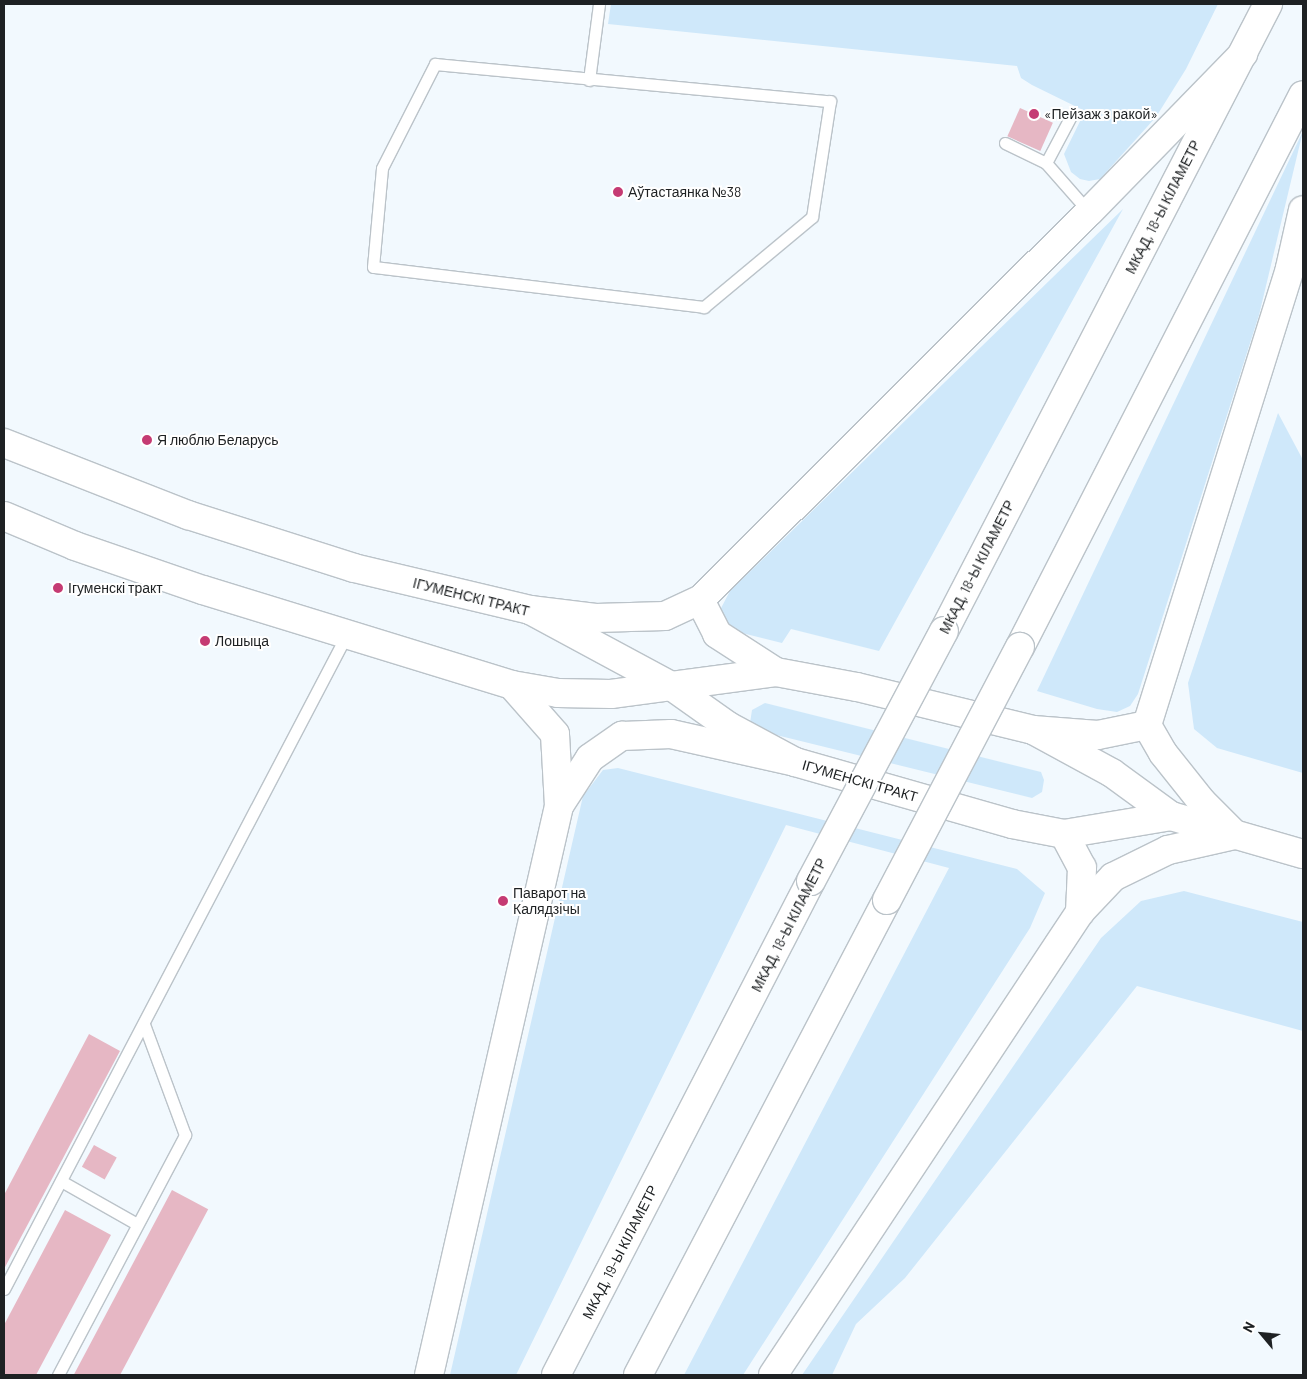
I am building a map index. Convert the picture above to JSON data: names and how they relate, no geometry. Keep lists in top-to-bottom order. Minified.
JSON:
{"streets":{"main road":["МКАД, 18-Ы КІЛАМЕТР","ІГУМЕНСКІ ТРАКТ","МКАД, 19-Ы КІЛАМЕТР"]},"crossings":[["МКАД, 18-Ы КІЛАМЕТР","МКАД, 19-Ы КІЛАМЕТР"]],"places":["«Пейзаж з ракой»","Аўтастаянка №38","Я люблю Беларусь","Ігуменскі тракт","Лошыца","Паварот на Калядзічы"],"north":"top left"}
